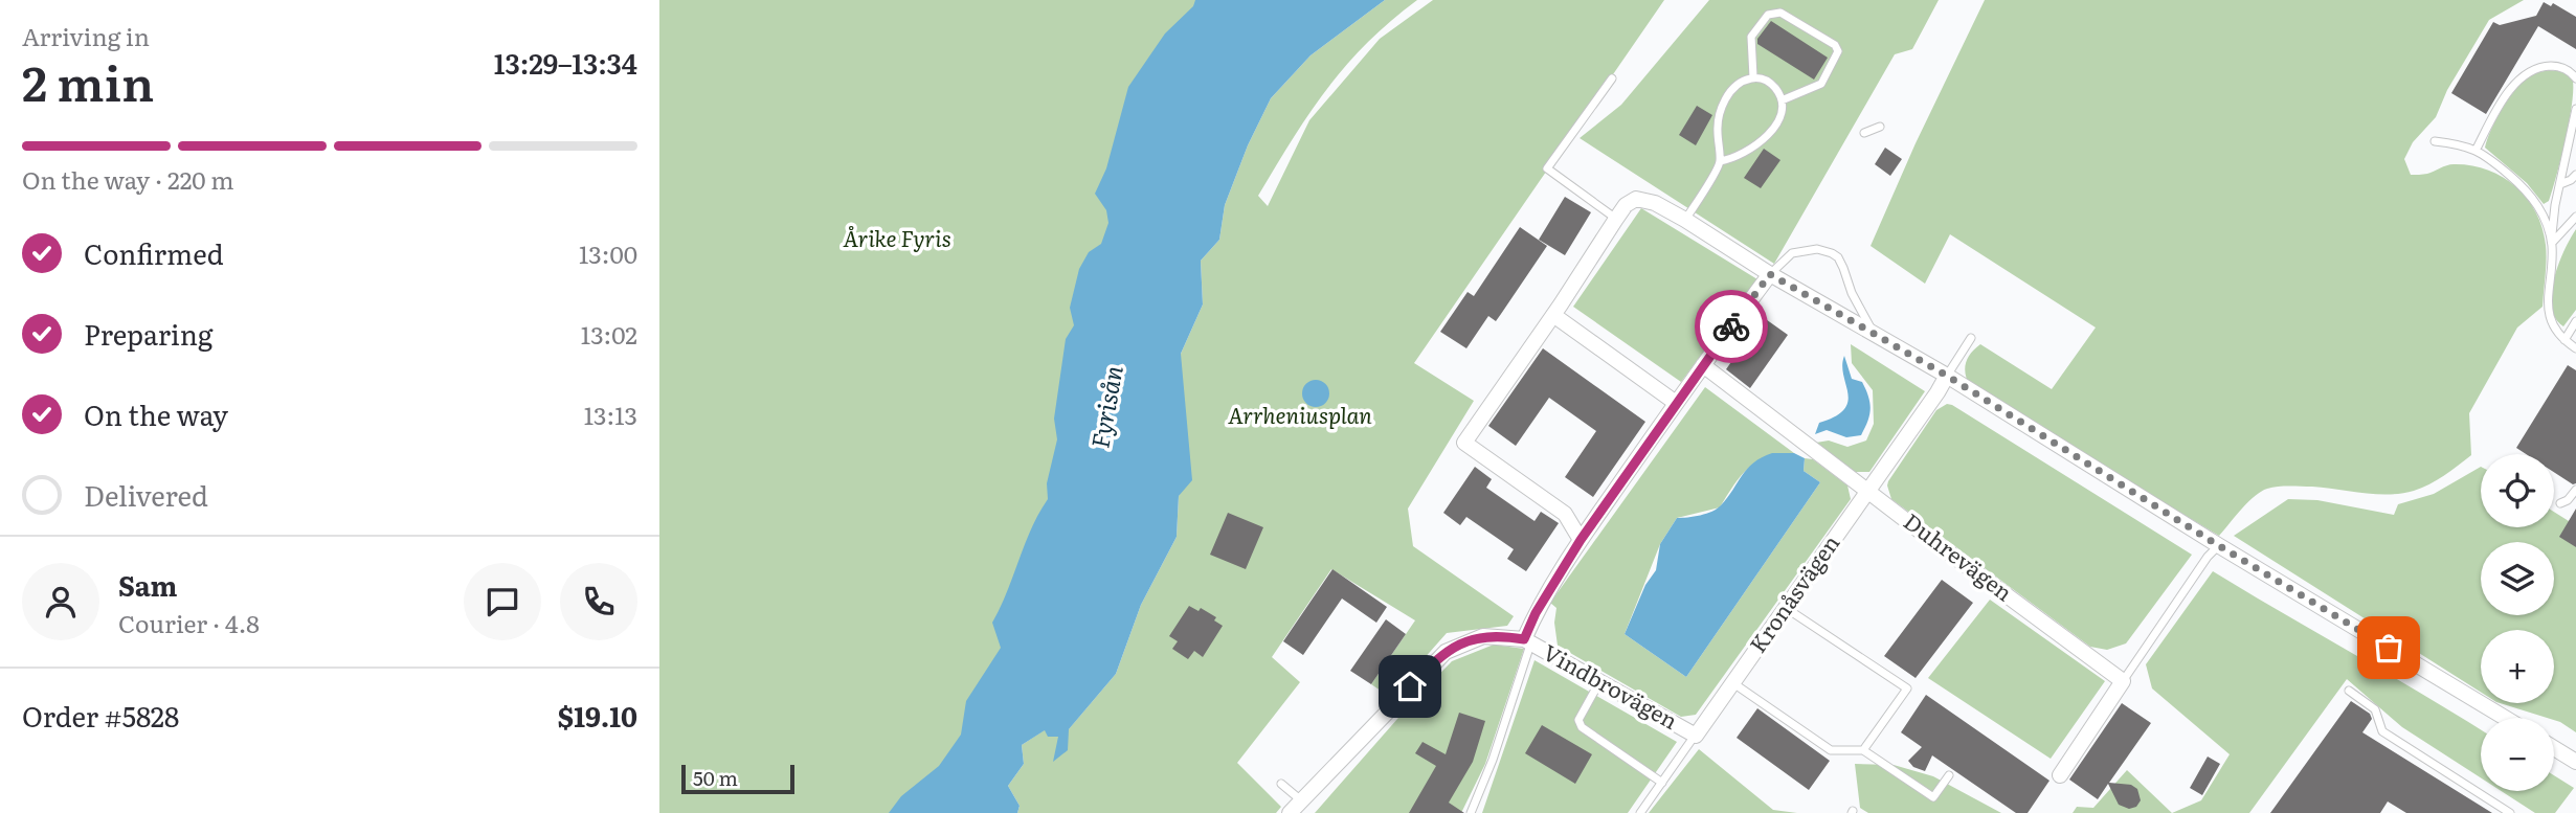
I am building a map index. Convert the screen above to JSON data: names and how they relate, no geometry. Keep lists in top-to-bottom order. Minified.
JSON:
{"streets":{"street":["Duhrevägen","Kronåsvägen","Vindbrovägen"]},"crossings":[["Duhrevägen","Kronåsvägen"],["Kronåsvägen","Vindbrovägen"]],"water":["Fyrisån"],"parks":["Årike Fyris","Arrheniusplan"],"scale_bar":"50 m","page":{"heading":["2 min","Arriving in","13:29–13:34"],"panel":["Sam","Courier · 4.8","Order #5828","$19.10"],"bar":"On the way · 220 m","list":[["Confirmed","13:00"],["Preparing","13:02"],["On the way","13:13"],"Delivered"],"map_buttons":["+","−"],"scale":"50 m"}}
